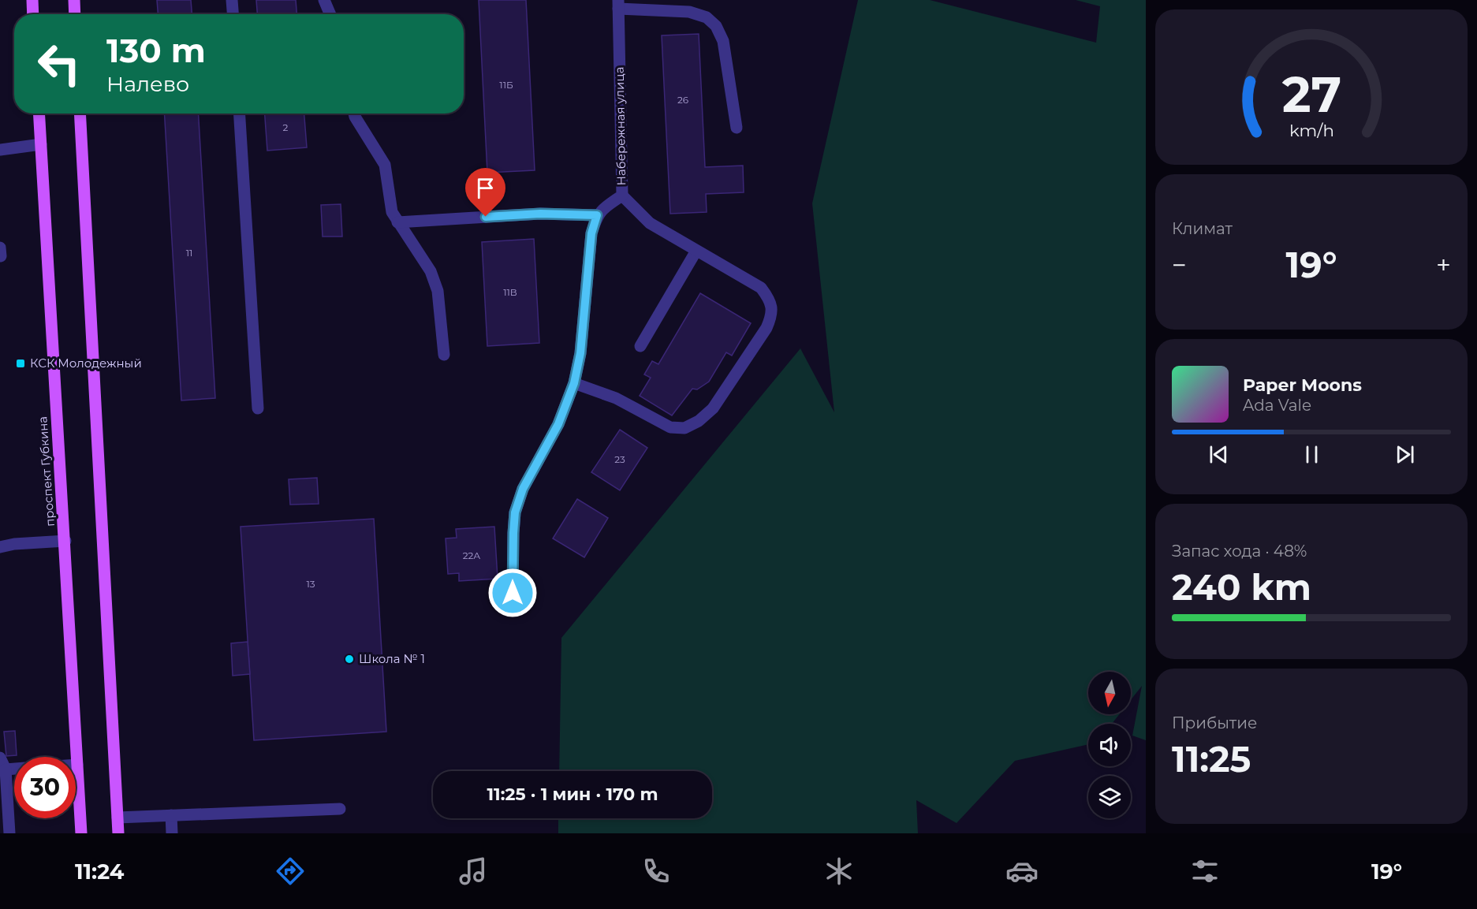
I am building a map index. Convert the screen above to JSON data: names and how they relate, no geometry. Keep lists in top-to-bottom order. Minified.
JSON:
{"streets":{"main road":["проспект Губкина"],"street":["Набережная улица"]},"places":{"transit":["КСК Молодежный"],"other":["Школа № 1"]},"house_numbers":["11Б","26","2","11","11В","23","22А","13"],"north":"bottom","page":{"turn":["130 m","Налево"],"tile":["Климат",["Запас хода · 48%","240 km"],["Прибытие","11:25"]],"heat":["−","19°","+"],"song":["Paper Moons","Ada Vale"],"limit":"30","trip":"11:25 · 1 мин · 170 m","tabs":["11:24","19°"],"gauge":["27","km/h"]}}
